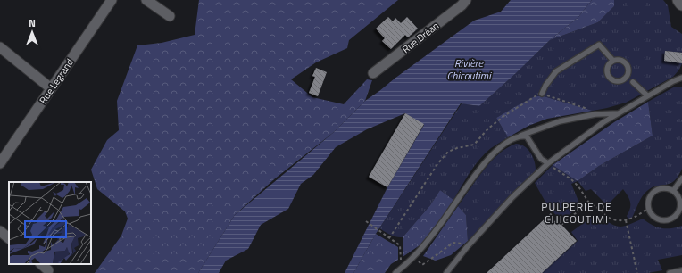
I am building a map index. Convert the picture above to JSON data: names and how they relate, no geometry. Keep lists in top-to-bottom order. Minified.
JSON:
{"streets":{"street":["Rue Dréan","Rue Legrand"]},"districts":["PULPERIE DE CHICOUTIMI"],"water":["Rivière Chicoutimi"],"north":"top"}
